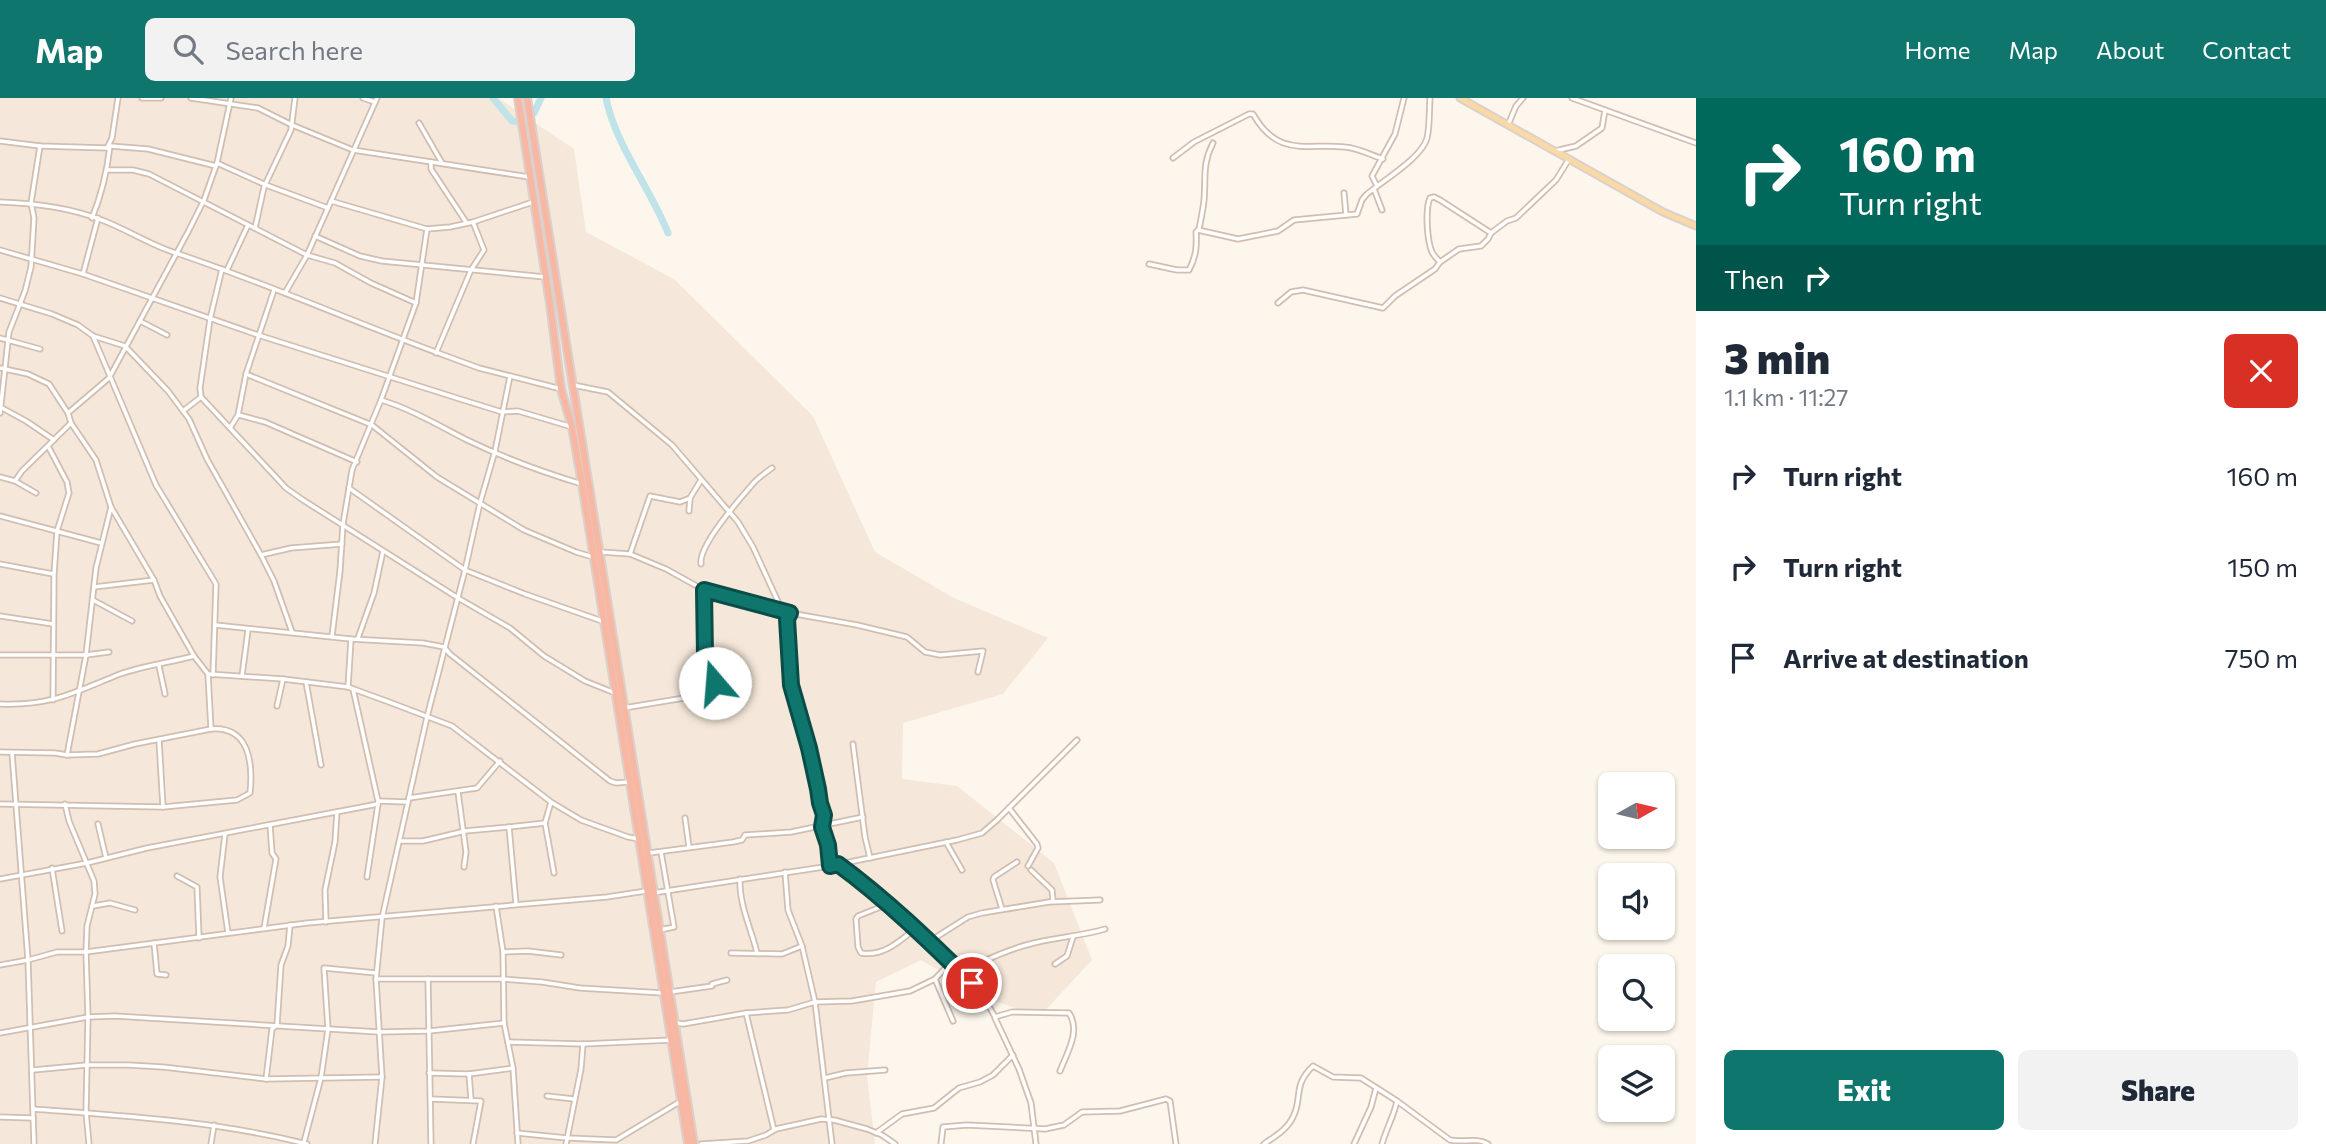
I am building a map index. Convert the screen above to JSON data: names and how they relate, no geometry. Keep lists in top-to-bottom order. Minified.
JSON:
{"north":"right","page":{"header":"Map","search":"Search here","nav":["Home","Map","About","Contact"],"turn":["160 m","Turn right"],"then":"Then","heading":["3 min","1.1 km · 11:27"],"list":[{"name":"Turn right","value":"160 m"},{"name":"Turn right","value":"150 m"},{"name":"Arrive at destination","value":"750 m"}],"buttons":["Exit","Share"]}}
